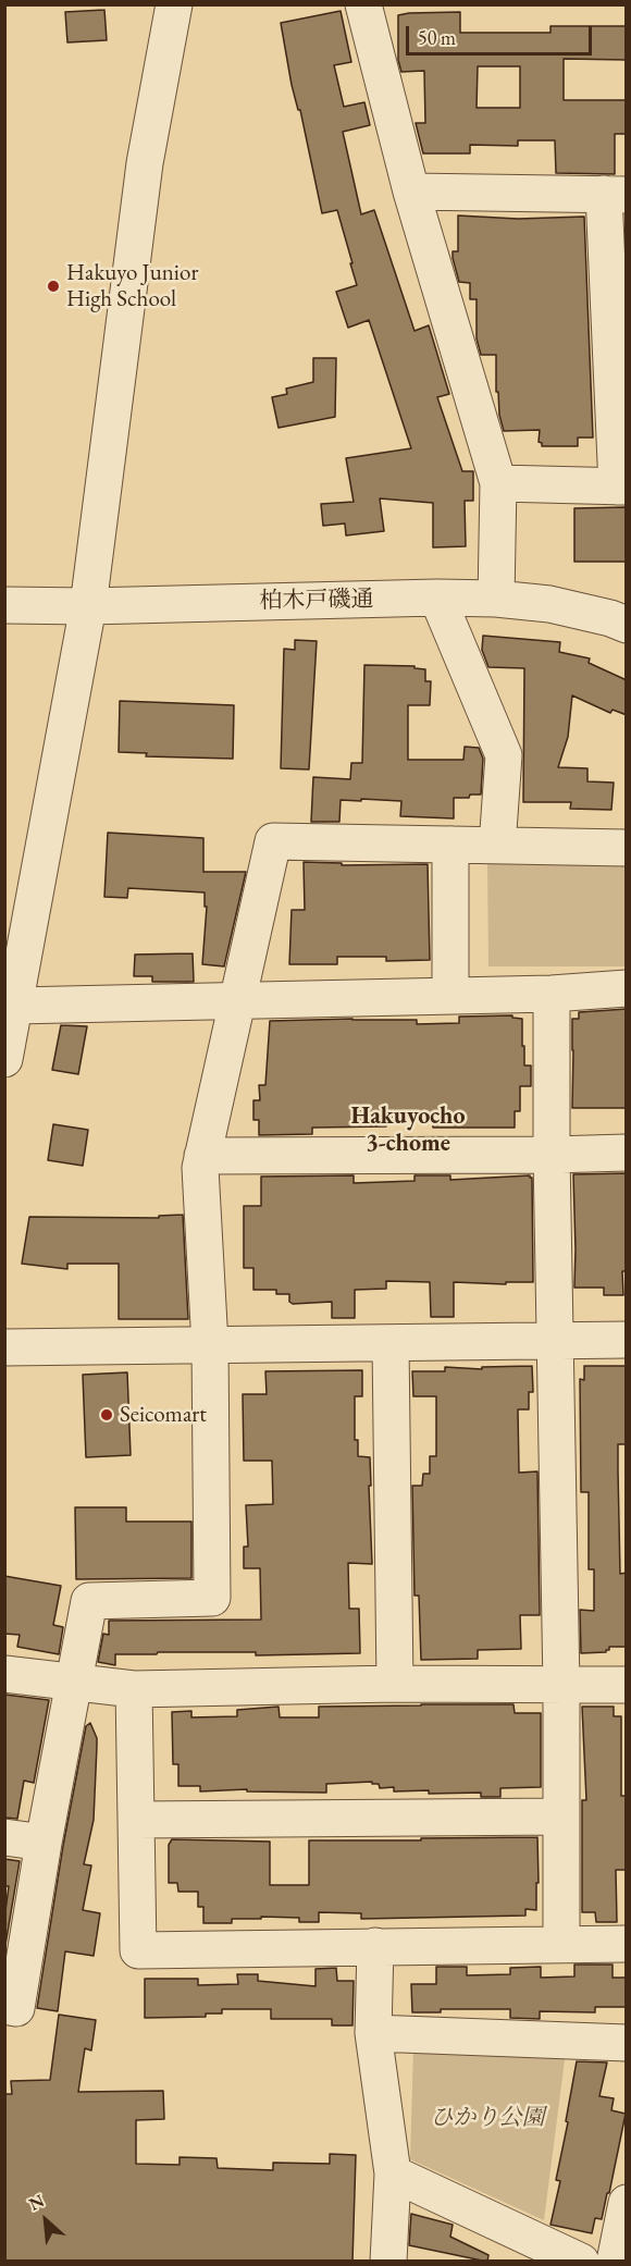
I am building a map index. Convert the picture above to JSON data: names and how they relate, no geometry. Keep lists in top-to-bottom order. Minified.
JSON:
{"streets":{"street":["柏木戸磯通"]},"districts":["Hakuyocho 3-chome"],"parks":["ひかり公園"],"places":["Hakuyo Junior High School","Seicomart"],"scale_bar":"50 m","north":"top left"}
